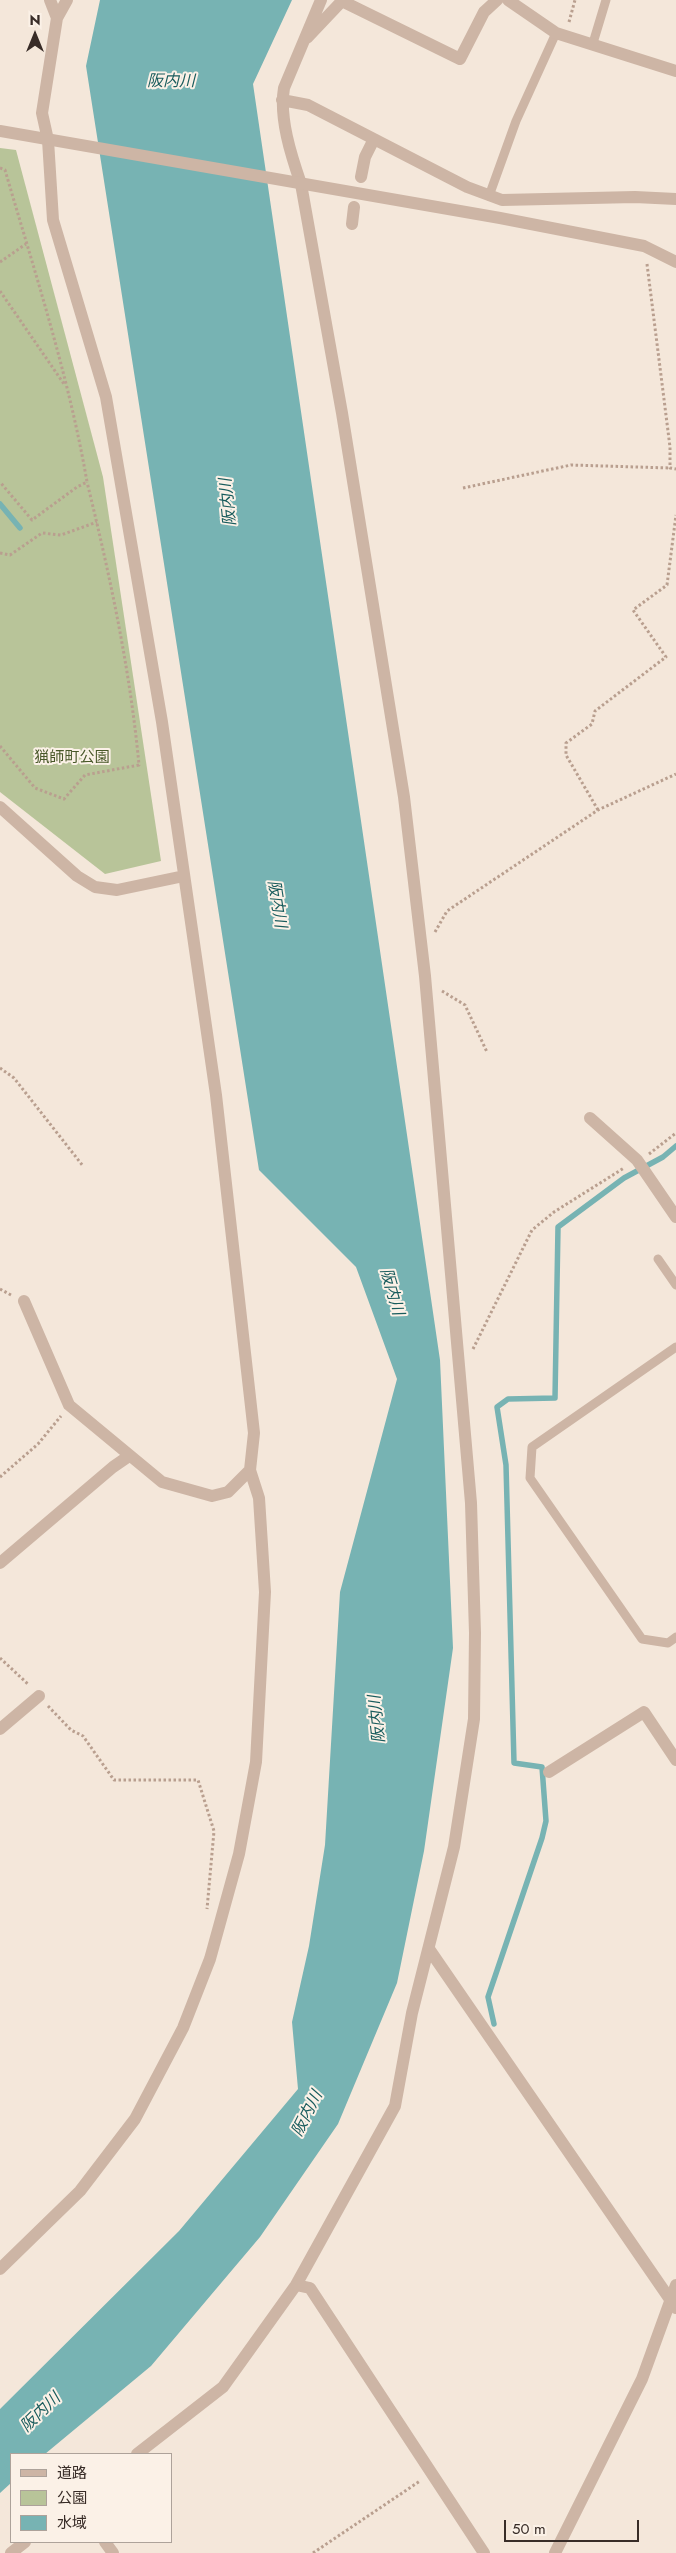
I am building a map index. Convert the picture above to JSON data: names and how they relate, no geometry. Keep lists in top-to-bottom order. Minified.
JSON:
{"water":["阪内川"],"parks":["猟師町公園"],"legend":["道路","公園","水域"],"scale_bar":"50 m","north":"top"}
